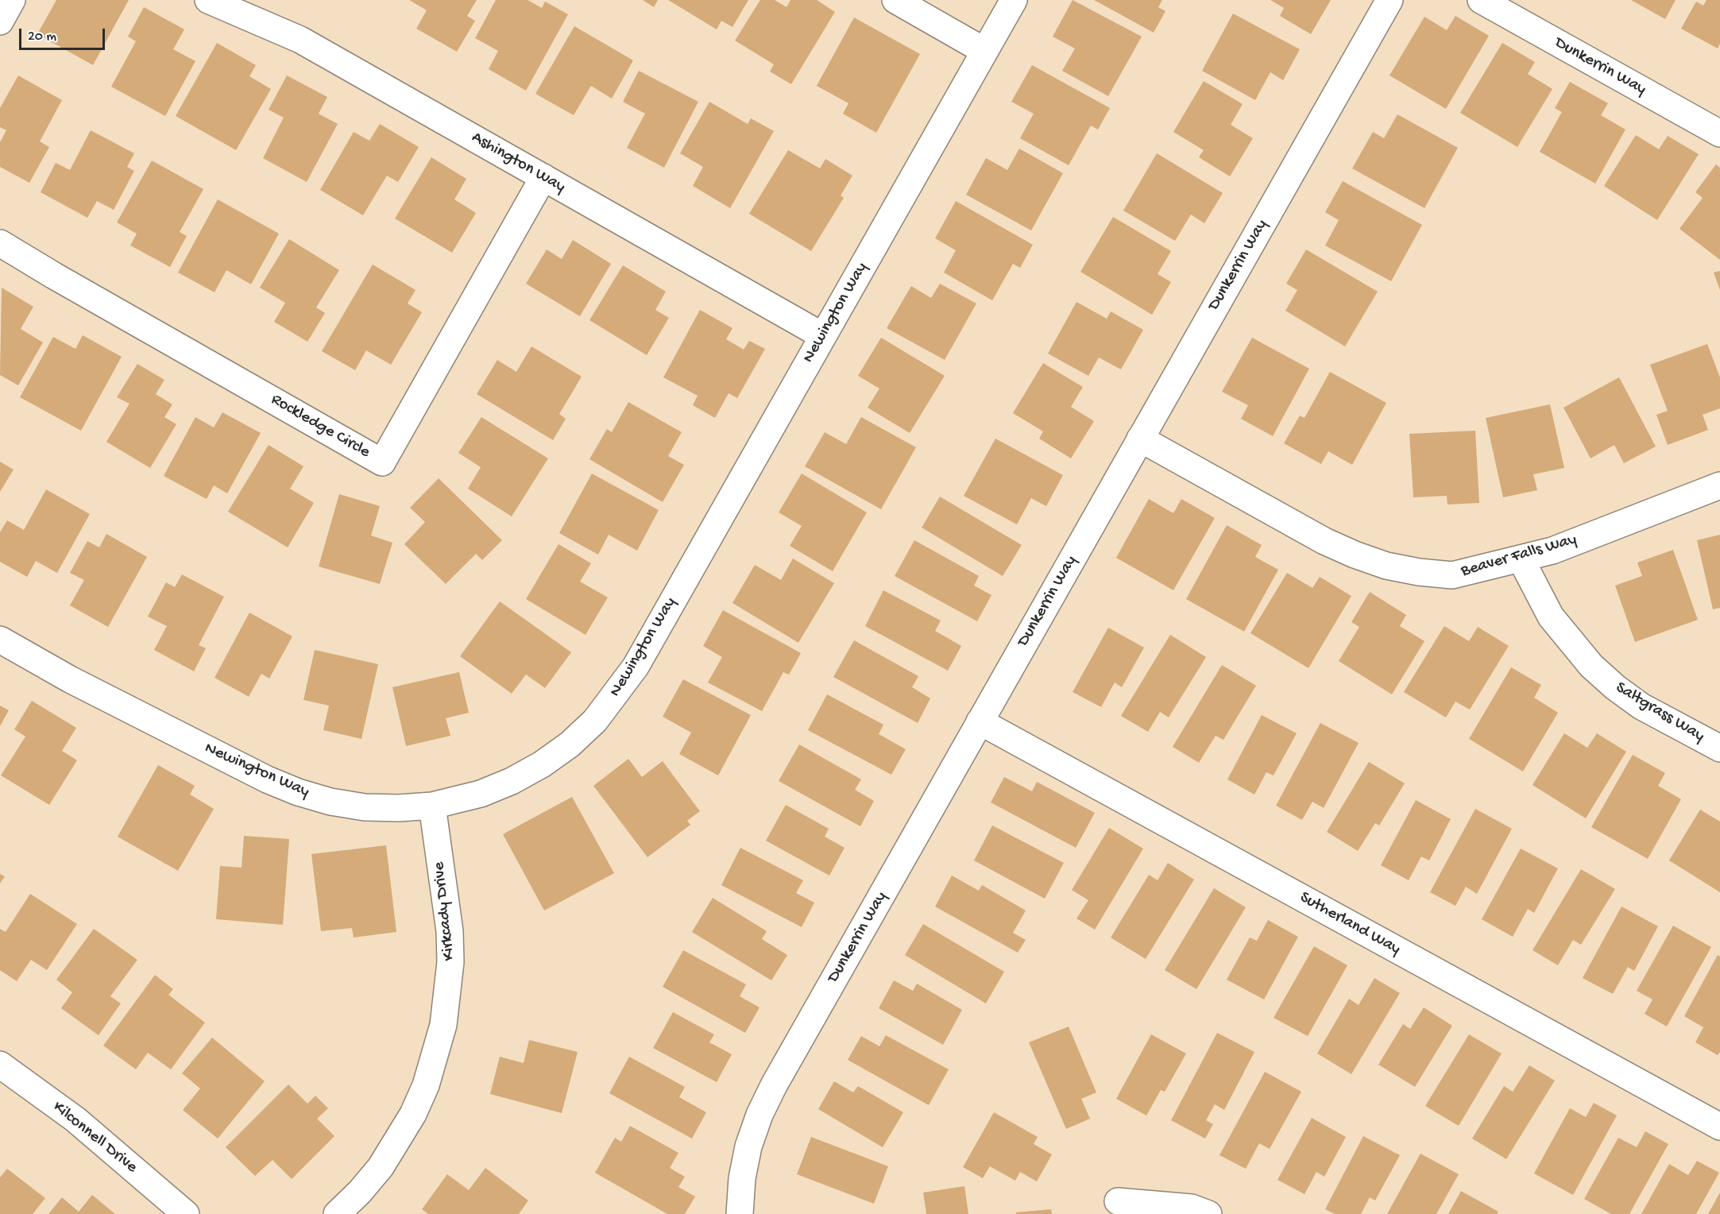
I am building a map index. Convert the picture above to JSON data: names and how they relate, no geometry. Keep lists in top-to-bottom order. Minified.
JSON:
{"streets":{"street":["Dunkerrin Way","Ashington Way","Newington Way","Rockledge Circle","Beaver Falls Way","Saltgrass Way","Kirkcady Drive","Sutherland Way","Kilconnell Drive"]},"crossings":[["Dunkerrin Way","Beaver Falls Way"],["Dunkerrin Way","Sutherland Way"],["Ashington Way","Newington Way"],["Ashington Way","Rockledge Circle"],["Newington Way","Kirkcady Drive"],["Beaver Falls Way","Saltgrass Way"]],"scale_bar":"20 m"}
